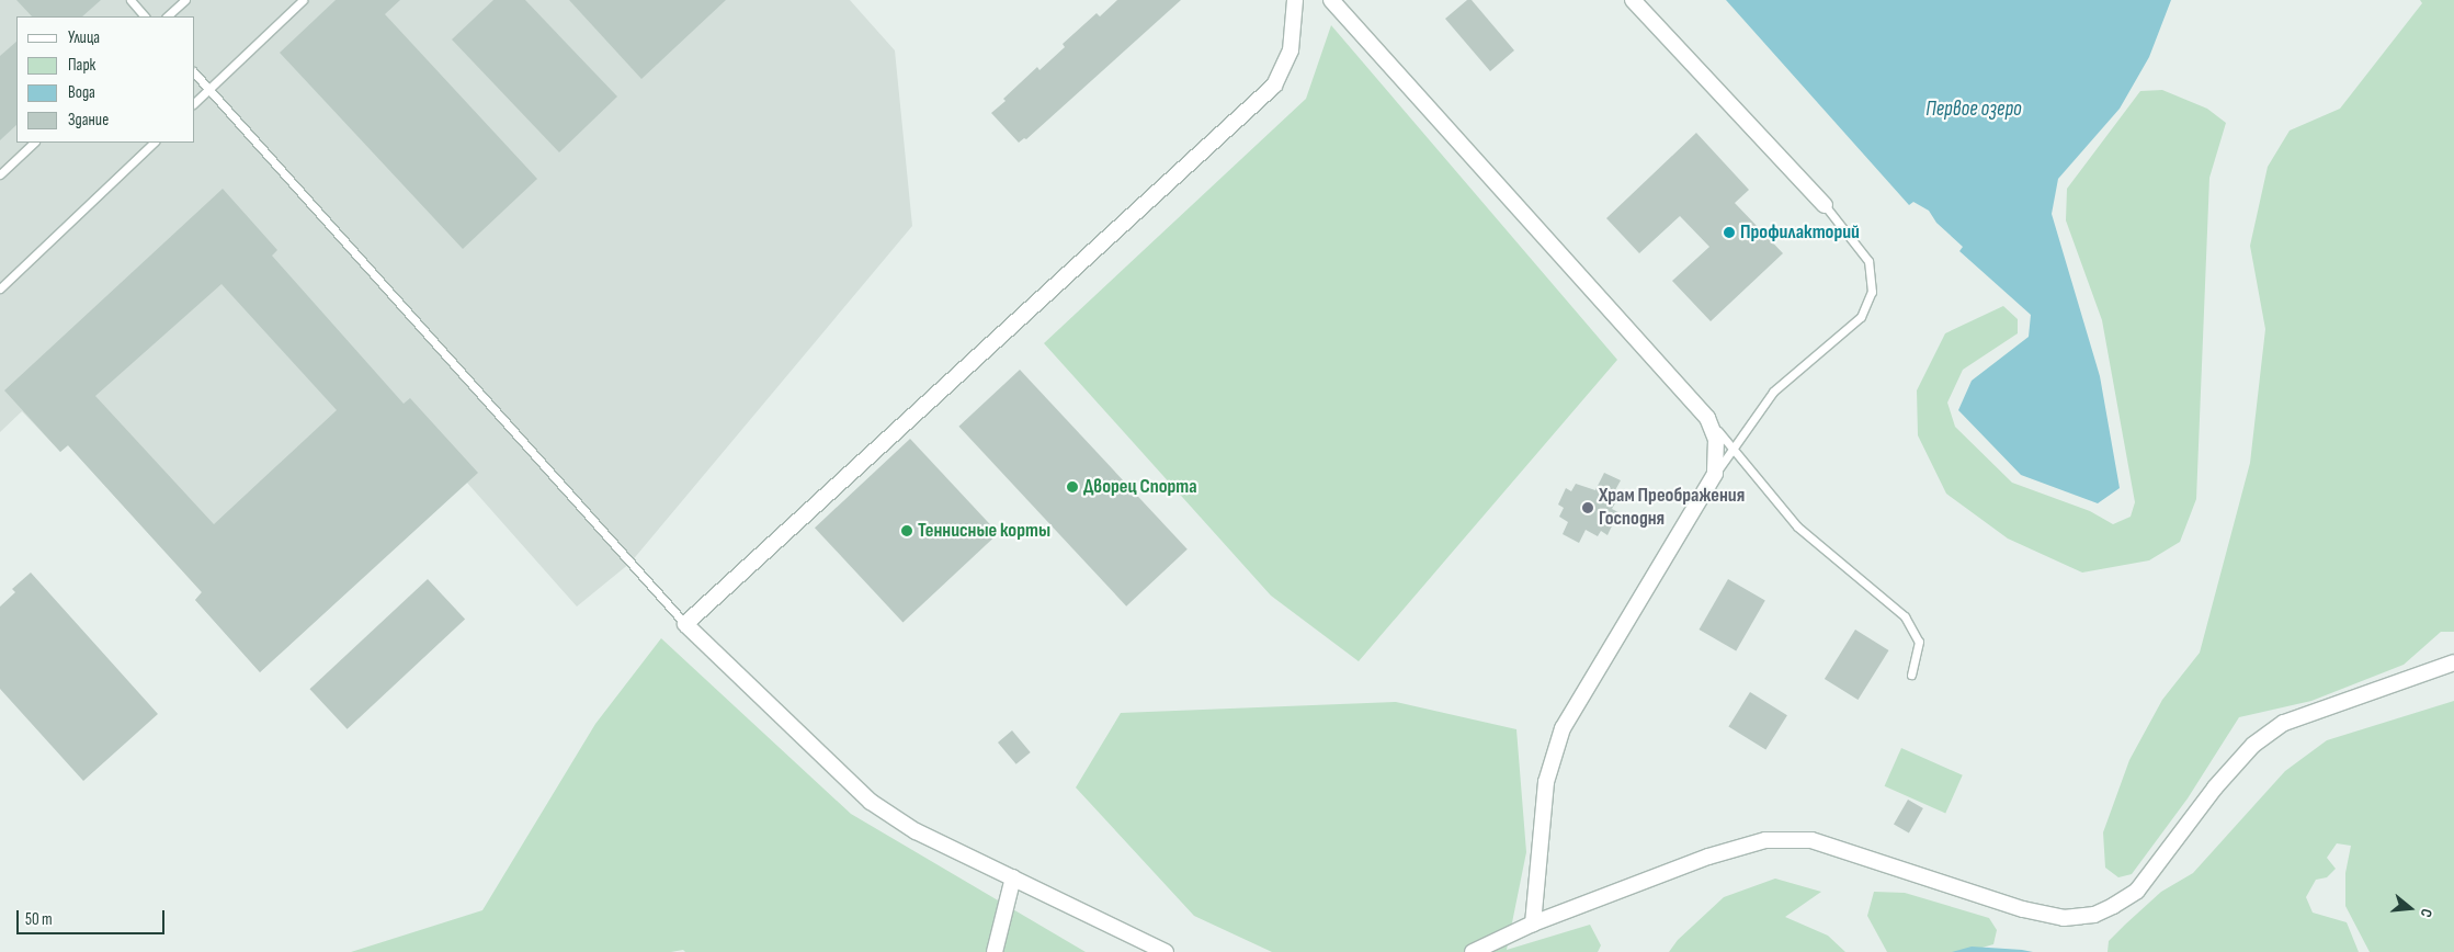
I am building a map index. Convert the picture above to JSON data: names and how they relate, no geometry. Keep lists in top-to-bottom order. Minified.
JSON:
{"water":["Первое озеро"],"places":["Профилакторий","Дворец Спорта","Храм Преображения Господня","Теннисные корты"],"legend":["Улица","Парк","Вода","Здание"],"scale_bar":"50 m","north":"right"}
